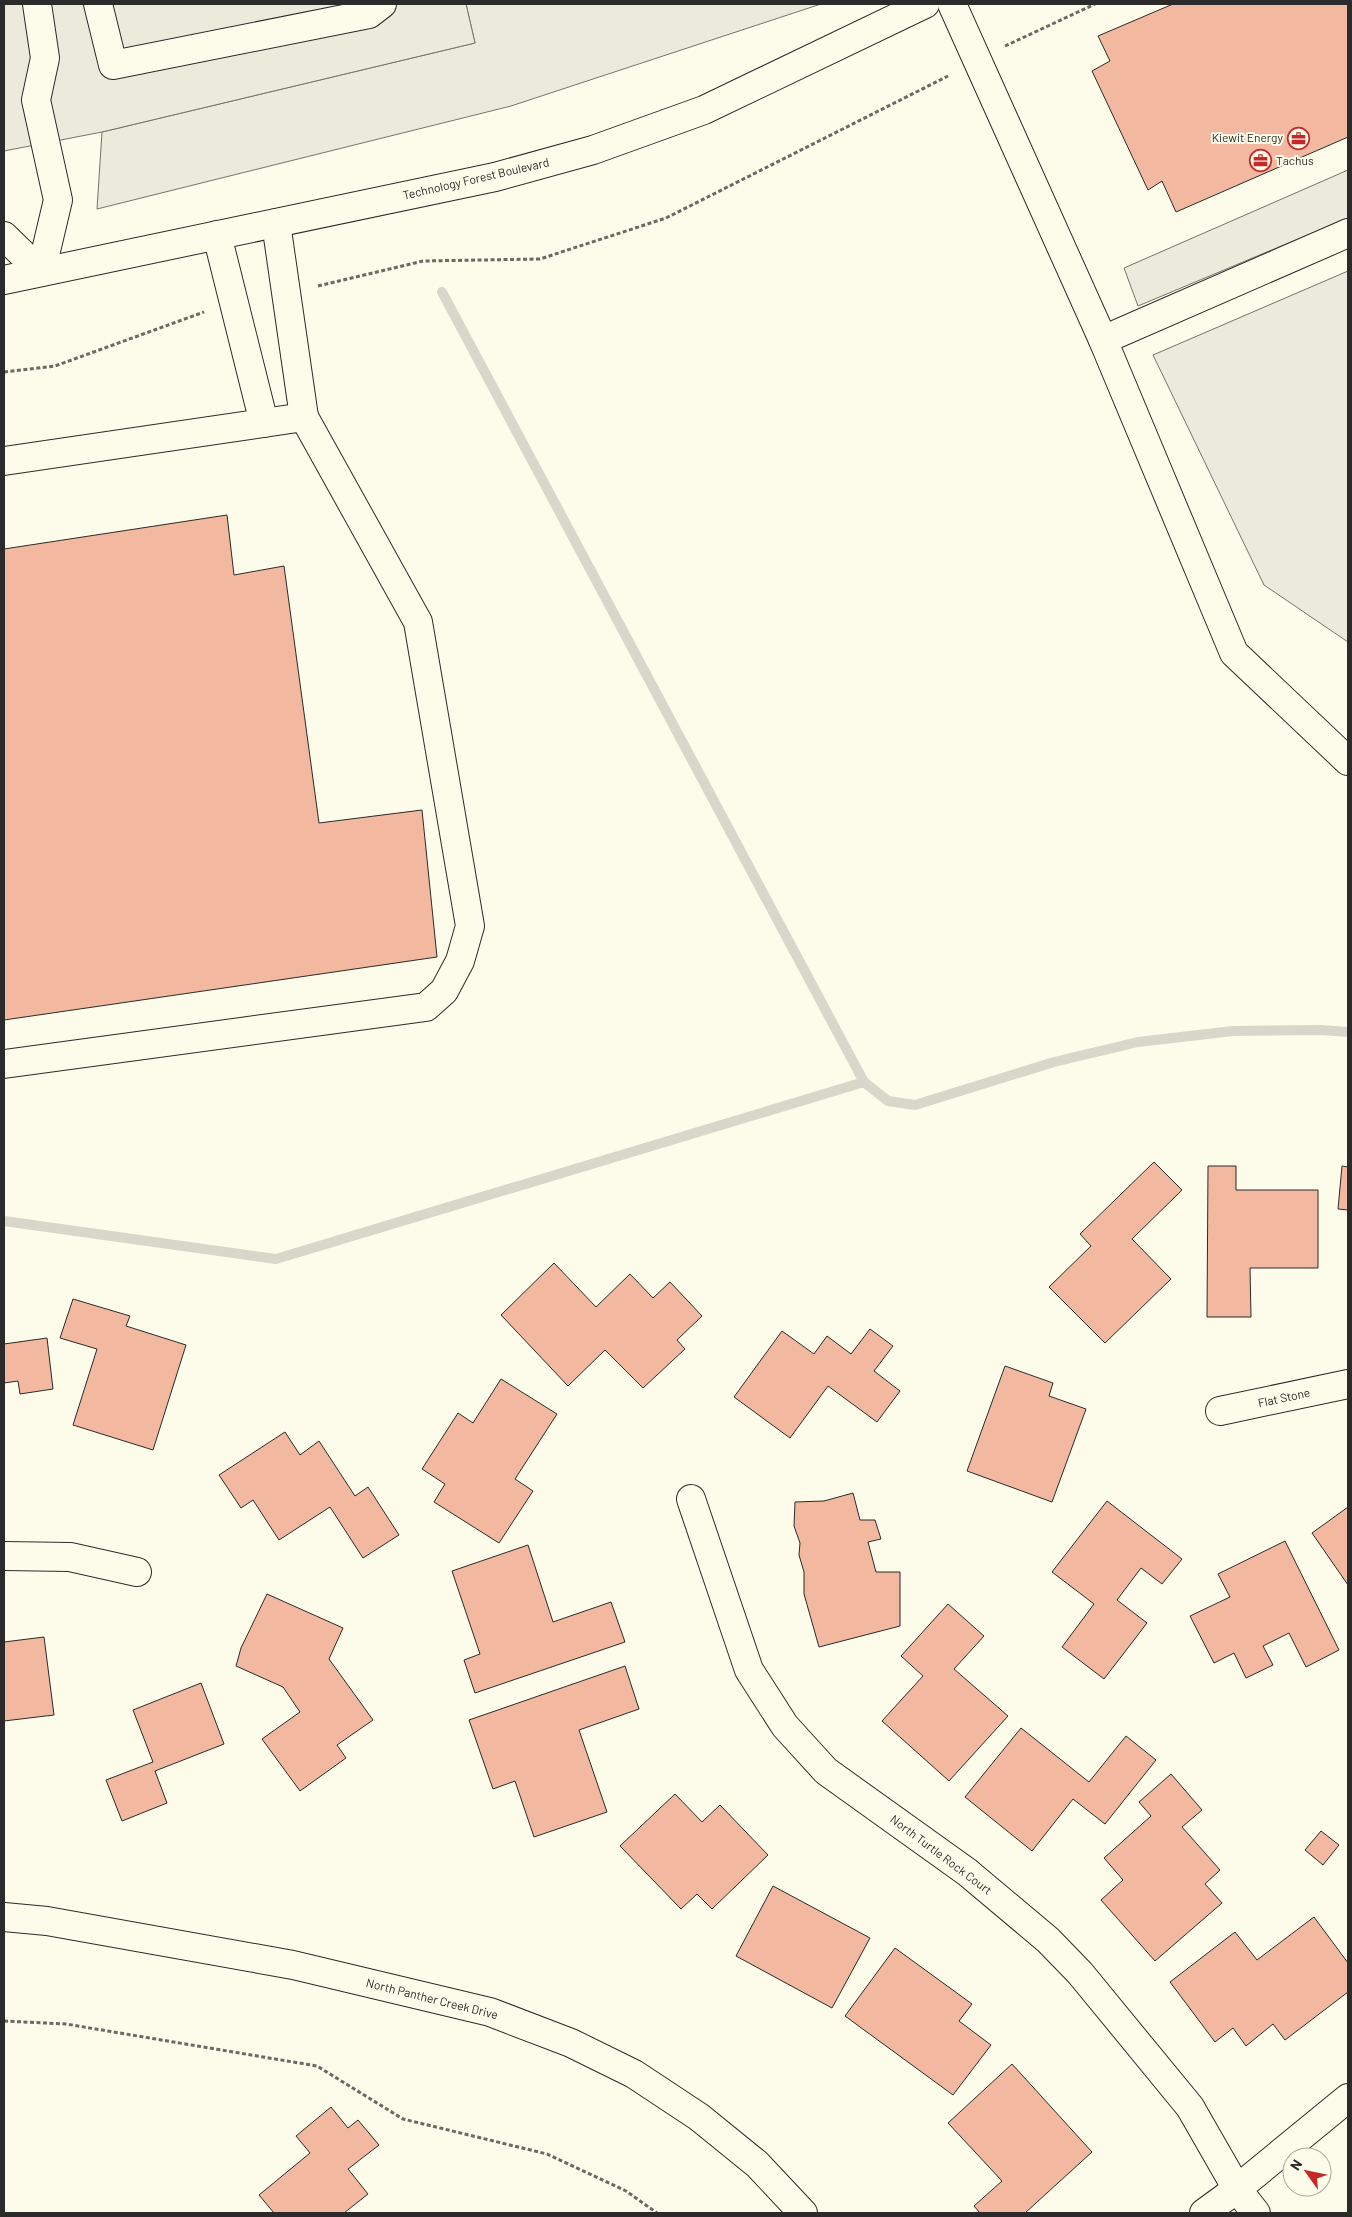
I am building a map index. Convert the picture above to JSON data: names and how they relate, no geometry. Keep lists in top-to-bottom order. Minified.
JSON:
{"streets":{"street":["Technology Forest Boulevard","Flat Stone","North Turtle Rock Court","North Panther Creek Drive"]},"places":{"office":["Kiewit Energy","Tachus"]},"north":"top left"}
